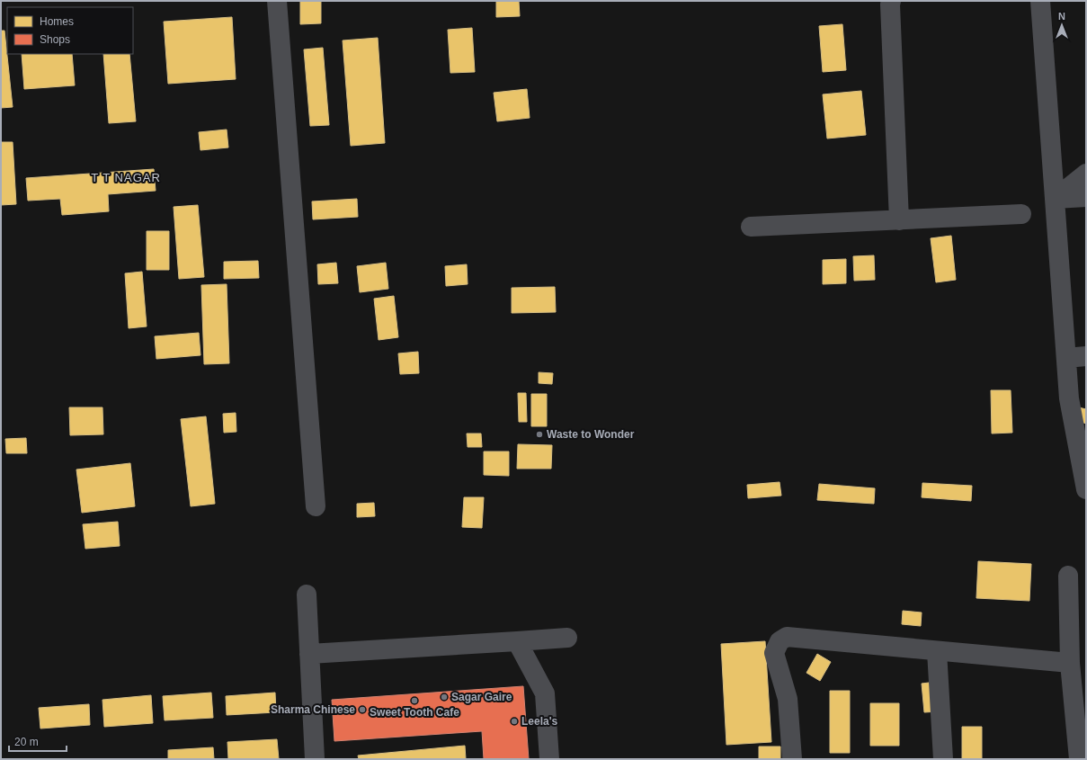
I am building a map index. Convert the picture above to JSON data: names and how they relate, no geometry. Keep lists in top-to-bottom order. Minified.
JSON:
{"districts":["T T NAGAR"],"places":["Waste to Wonder","Sagar Gaire","Sweet Tooth Cafe","Sharma Chinese","Leela's"],"legend":["Homes","Shops"],"scale_bar":"20 m","north":"top"}
